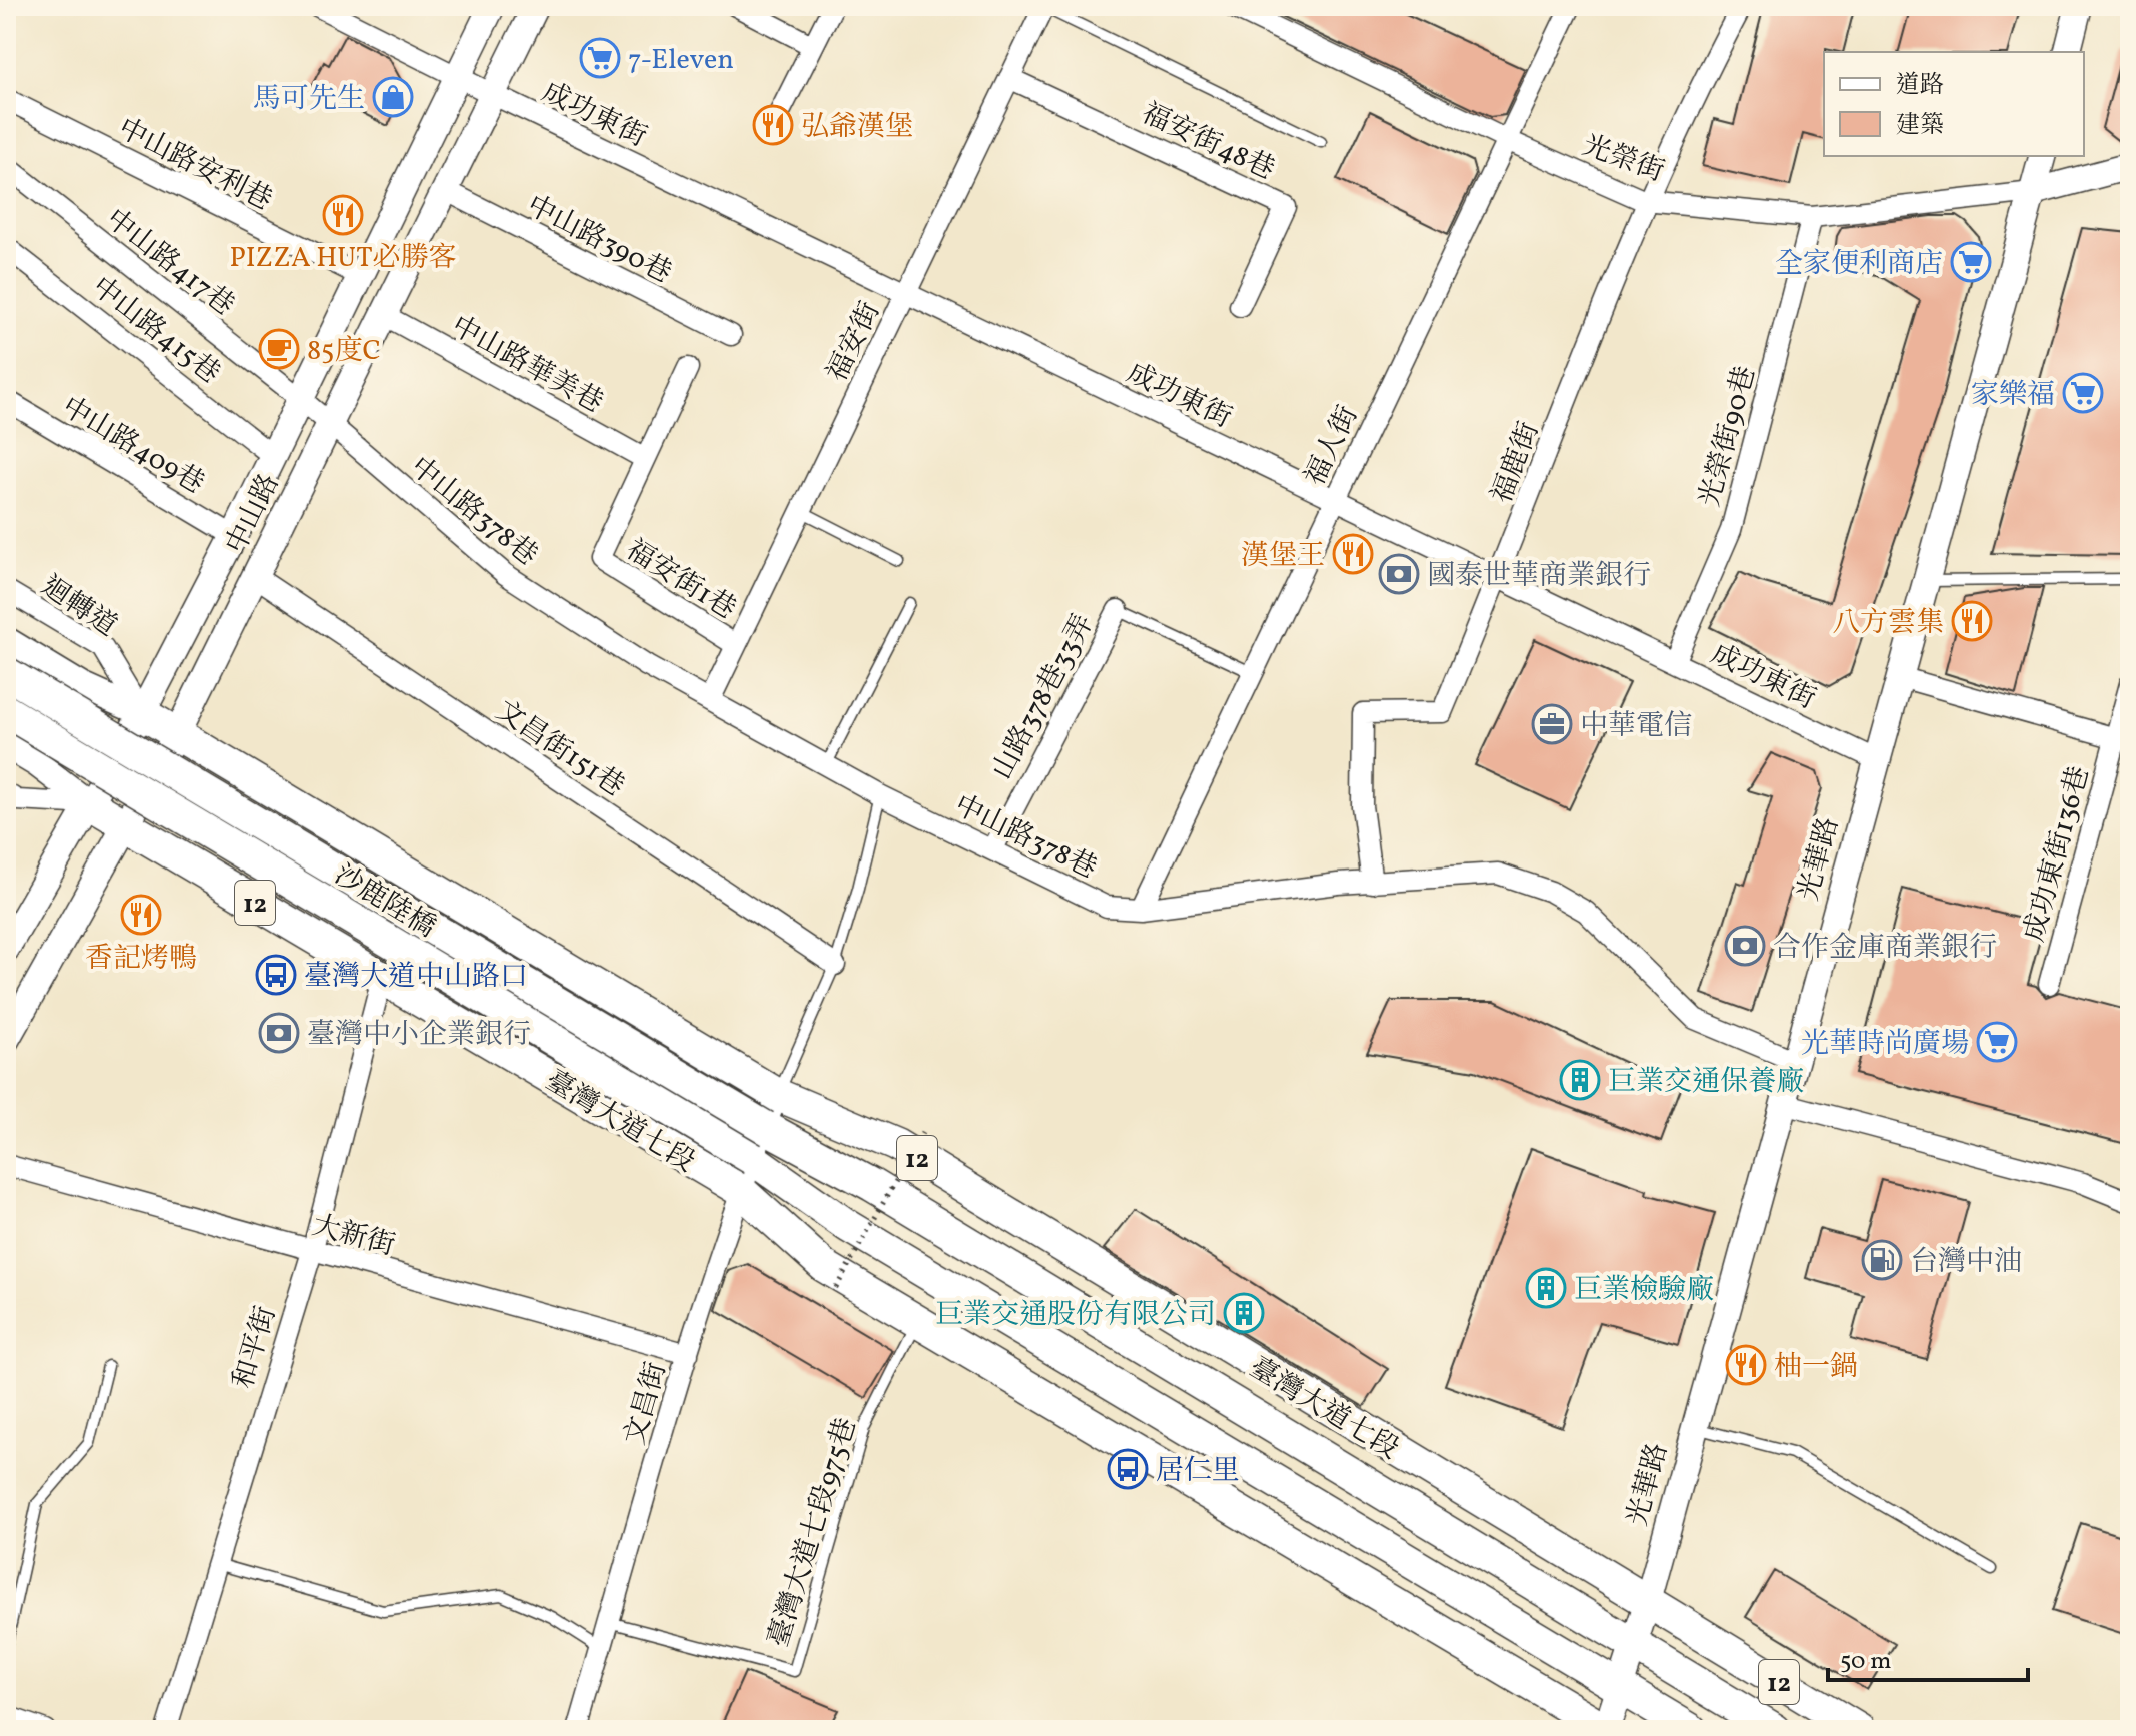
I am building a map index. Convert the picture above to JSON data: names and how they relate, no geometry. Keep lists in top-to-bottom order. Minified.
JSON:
{"streets":{"main road":["沙鹿陸橋","12","臺灣大道七段"],"street":["成功東街","福安街48巷","光榮街","中山路安利巷","中山路390巷","中山路417巷","中山路415巷","福安街","中山路華美巷","光榮街90巷","中山路409巷","福人街","福鹿街","中山路378巷","中山路","福安街1巷","迴轉道","山路378巷33弄","文昌街151巷","成功東街136巷","光華路","大新街","和平街","文昌街"],"lane":["臺灣大道七段975巷"]},"crossings":[["成功東街","福安街"],["成功東街","光榮街90巷"],["成功東街","福人街"],["成功東街","福鹿街"],["成功東街","中山路"],["成功東街","光華路"],["福安街48巷","福安街"],["光榮街","光榮街90巷"],["光榮街","福人街"],["光榮街","福鹿街"],["光榮街","光華路"],["中山路安利巷","中山路"],["中山路390巷","中山路"],["中山路417巷","中山路378巷"],["中山路417巷","中山路"],["中山路415巷","中山路"],["福安街","中山路378巷"],["福安街","福安街1巷"],["中山路華美巷","中山路"],["中山路華美巷","福安街1巷"],["中山路409巷","中山路"],["福人街","中山路378巷"],["福鹿街","中山路378巷"],["中山路378巷","中山路"],["中山路378巷","山路378巷33弄"],["中山路378巷","光華路"],["中山路","迴轉道"],["中山路","文昌街151巷"],["中山路","臺灣大道七段"],["迴轉道","臺灣大道七段"],["光華路","臺灣大道七段"],["沙鹿陸橋","臺灣大道七段"],["沙鹿陸橋","文昌街"],["臺灣大道七段","和平街"],["臺灣大道七段","文昌街"],["臺灣大道七段","臺灣大道七段975巷"],["大新街","和平街"],["大新街","文昌街"],["文昌街","臺灣大道七段975巷"]],"places":{"supermarket":["7-Eleven","全家便利商店","家樂福","光華時尚廣場"],"shop":["馬可先生"],"restaurant":["弘爺漢堡","PIZZA HUT必勝客","漢堡王","八方雲集","香記烤鴨","柚一鍋"],"cafe":["85度C"],"bank":["國泰世華商業銀行","合作金庫商業銀行","臺灣中小企業銀行"],"office":["中華電信"],"bus stop":["臺灣大道中山路口","居仁里"],"building":["巨業交通保養廠","巨業檢驗廠","巨業交通股份有限公司"],"fuel station":["台灣中油"]},"legend":["道路","建築"],"scale_bar":"50 m"}
